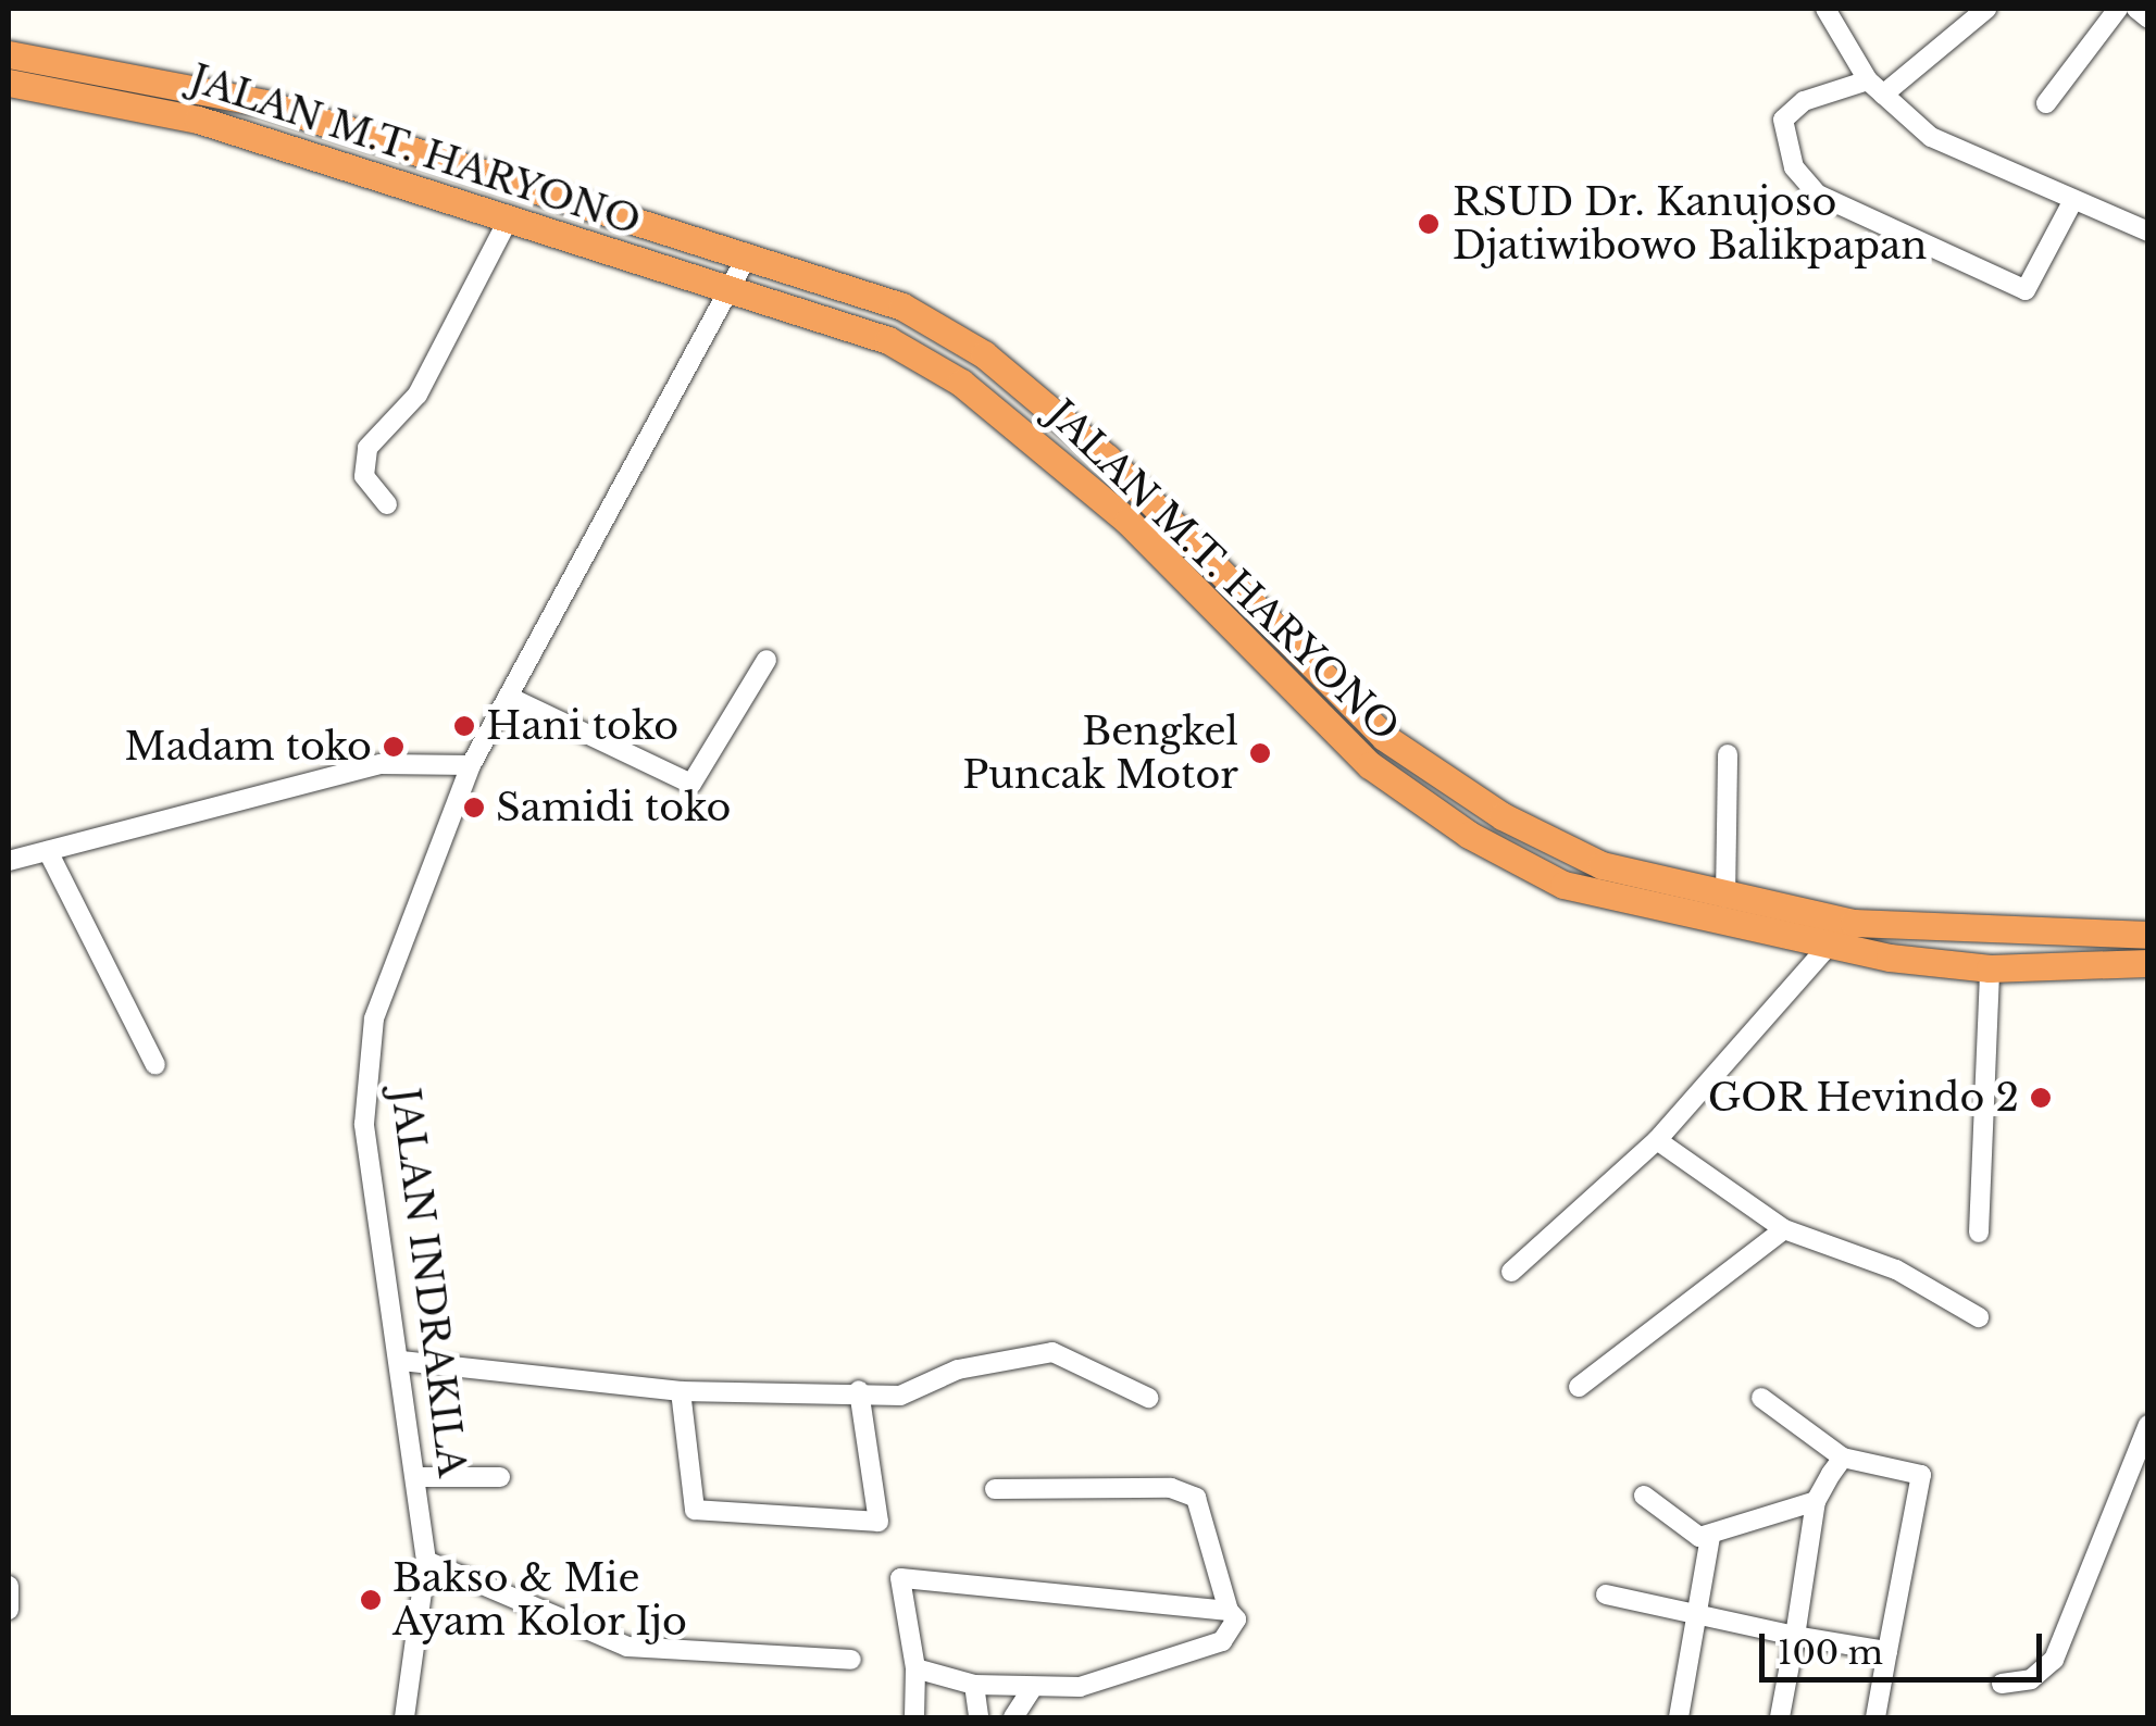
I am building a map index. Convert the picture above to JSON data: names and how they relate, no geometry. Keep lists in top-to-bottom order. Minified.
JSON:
{"streets":{"highway":["JALAN M.T. HARYONO"],"street":["JALAN INDRAKILA"]},"crossings":[["JALAN M.T. HARYONO","JALAN INDRAKILA"]],"places":["RSUD Dr. Kanujoso Djatiwibowo Balikpapan","Hani toko","Madam toko","Bengkel Puncak Motor","Samidi toko","GOR Hevindo 2","Bakso & Mie Ayam Kolor Ijo"],"scale_bar":"100 m"}
